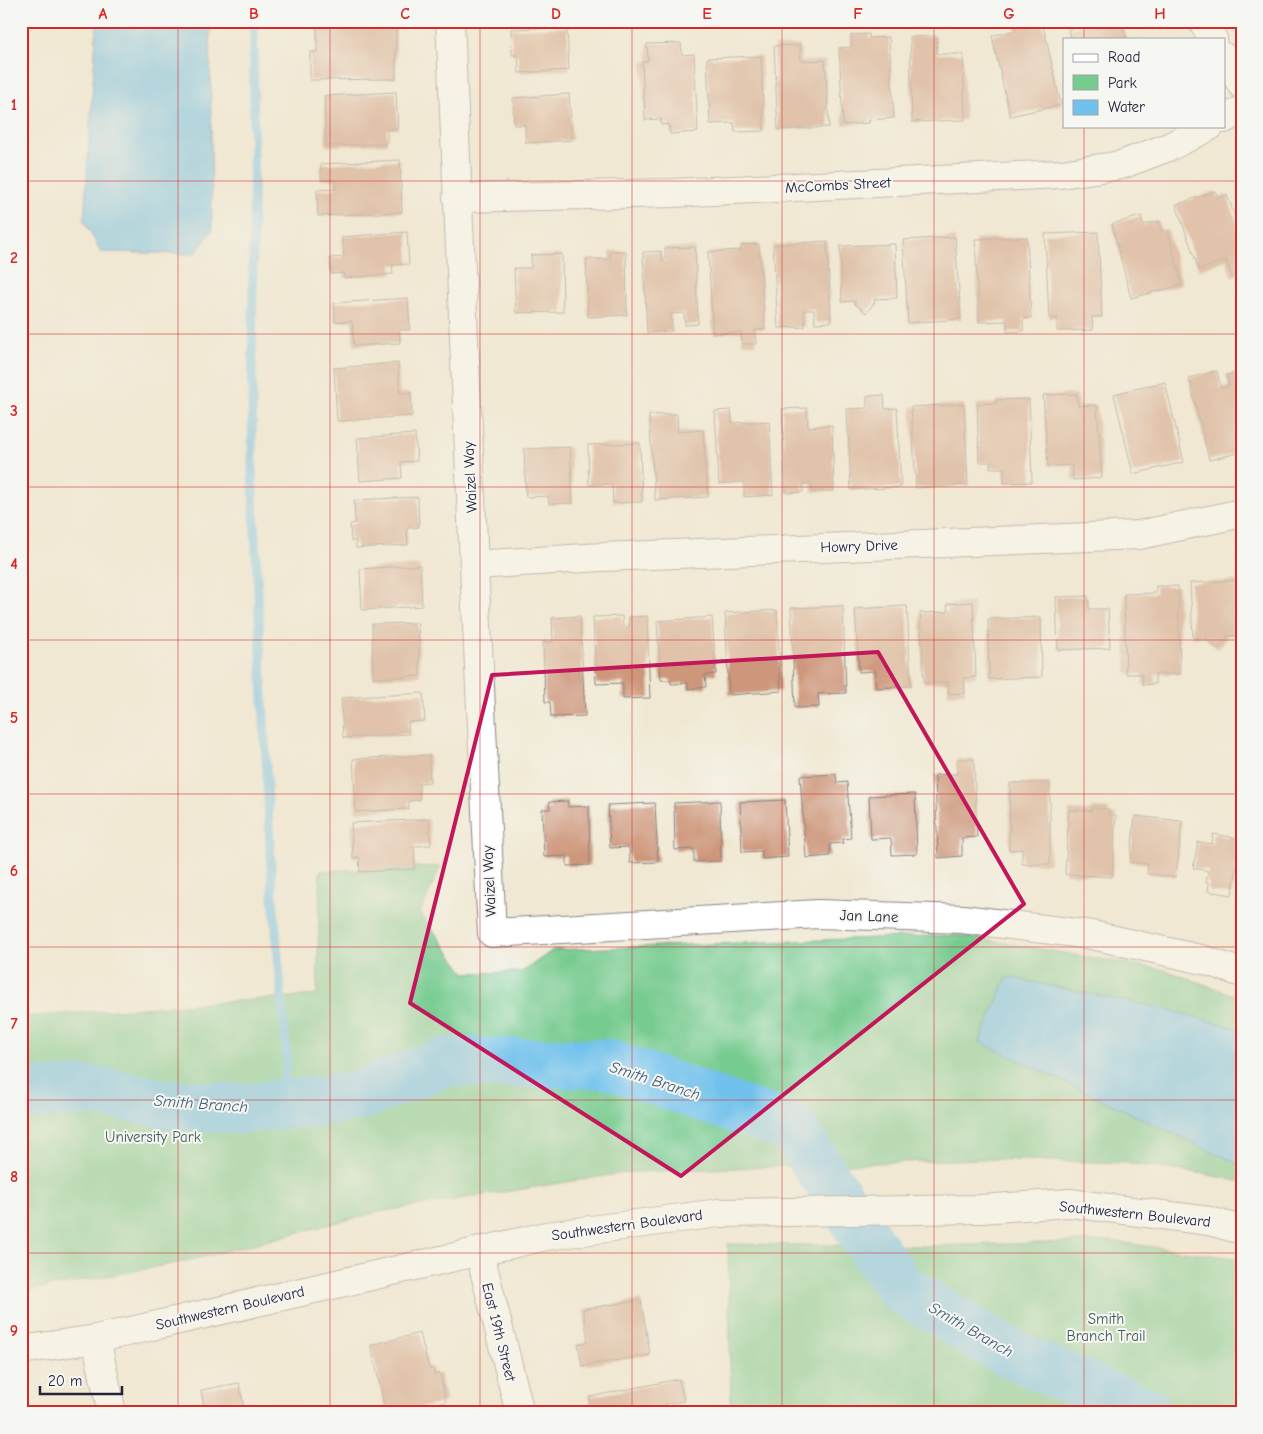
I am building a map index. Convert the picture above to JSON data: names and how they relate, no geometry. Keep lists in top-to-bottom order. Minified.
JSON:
{"streets":{"street":["McCombs Street","Waizel Way","Howry Drive","Jan Lane","Southwestern Boulevard","East 19th Street"]},"crossings":[["McCombs Street","Waizel Way"],["Waizel Way","Howry Drive"],["Waizel Way","Jan Lane"],["Southwestern Boulevard","East 19th Street"]],"water":["Smith Branch"],"parks":["University Park","Smith Branch Trail"],"legend":["Road","Park","Water"],"scale_bar":"20 m","grid":{"columns":["A","B","C","D","E","F","G","H"],"rows":["1","2","3","4","5","6","7","8","9"]}}
